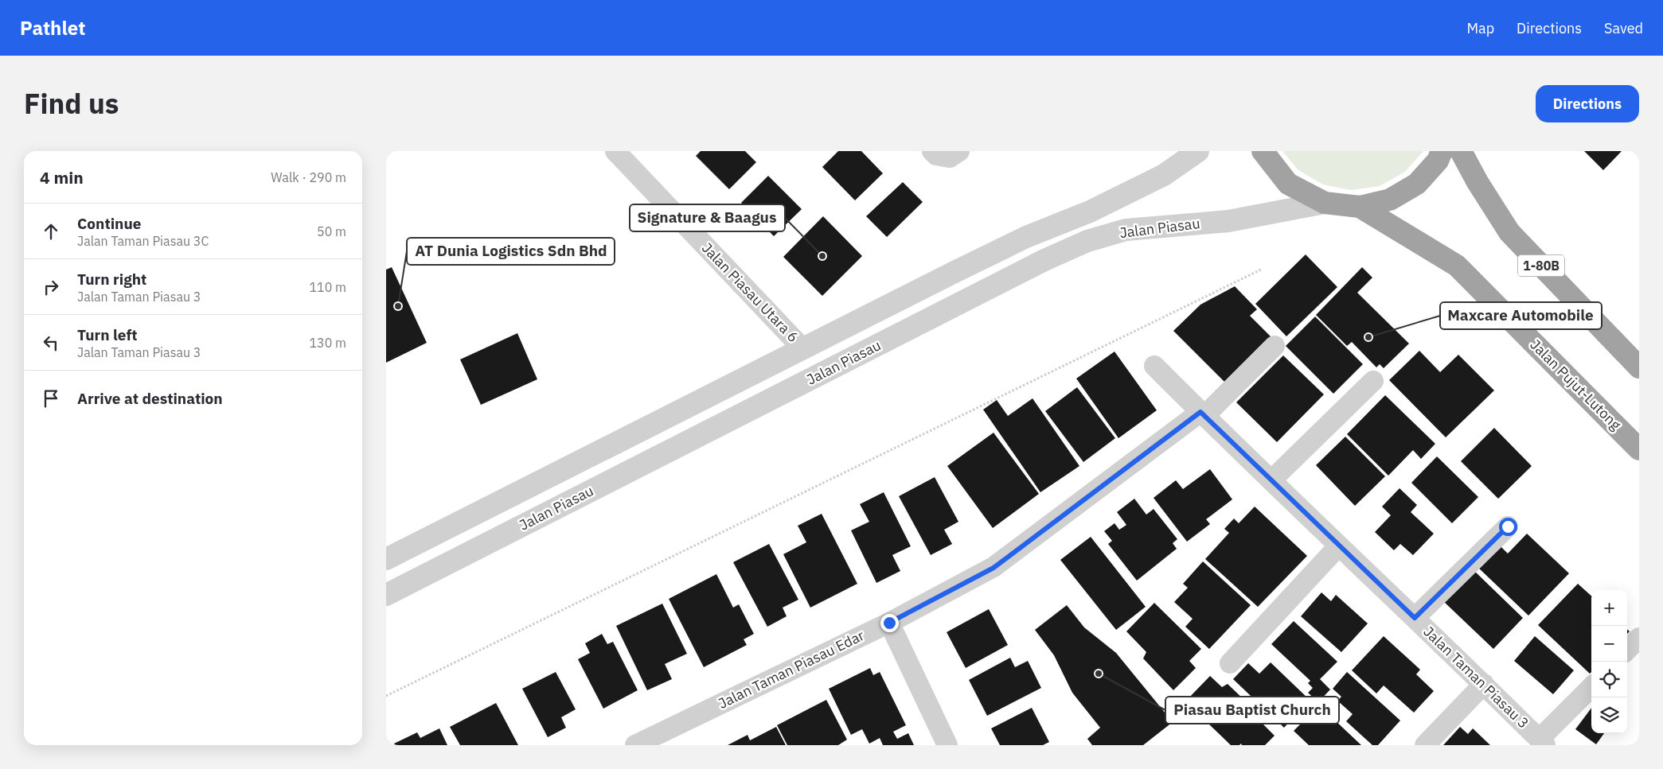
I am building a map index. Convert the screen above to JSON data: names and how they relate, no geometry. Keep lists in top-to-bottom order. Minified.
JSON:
{"streets":{"highway":["1-80B","Jalan Pujut-Lutong"],"street":["Jalan Piasau","Jalan Piasau Utara 6","Jalan Taman Piasau Edar","Jalan Taman Piasau 3"]},"places":["Signature & Baagus","AT Dunia Logistics Sdn Bhd","Maxcare Automobile","Piasau Baptist Church"],"page":{"header":"Pathlet","nav":["Map","Directions","Saved"],"title":"Find us","buttons":"Directions","heading":["4 min","Walk · 290 m"],"list":[["Continue","Jalan Taman Piasau 3C","50 m"],["Turn right","Jalan Taman Piasau 3","110 m"],["Turn left","Jalan Taman Piasau 3","130 m"],"Arrive at destination"],"map_buttons":["+","−"]}}
